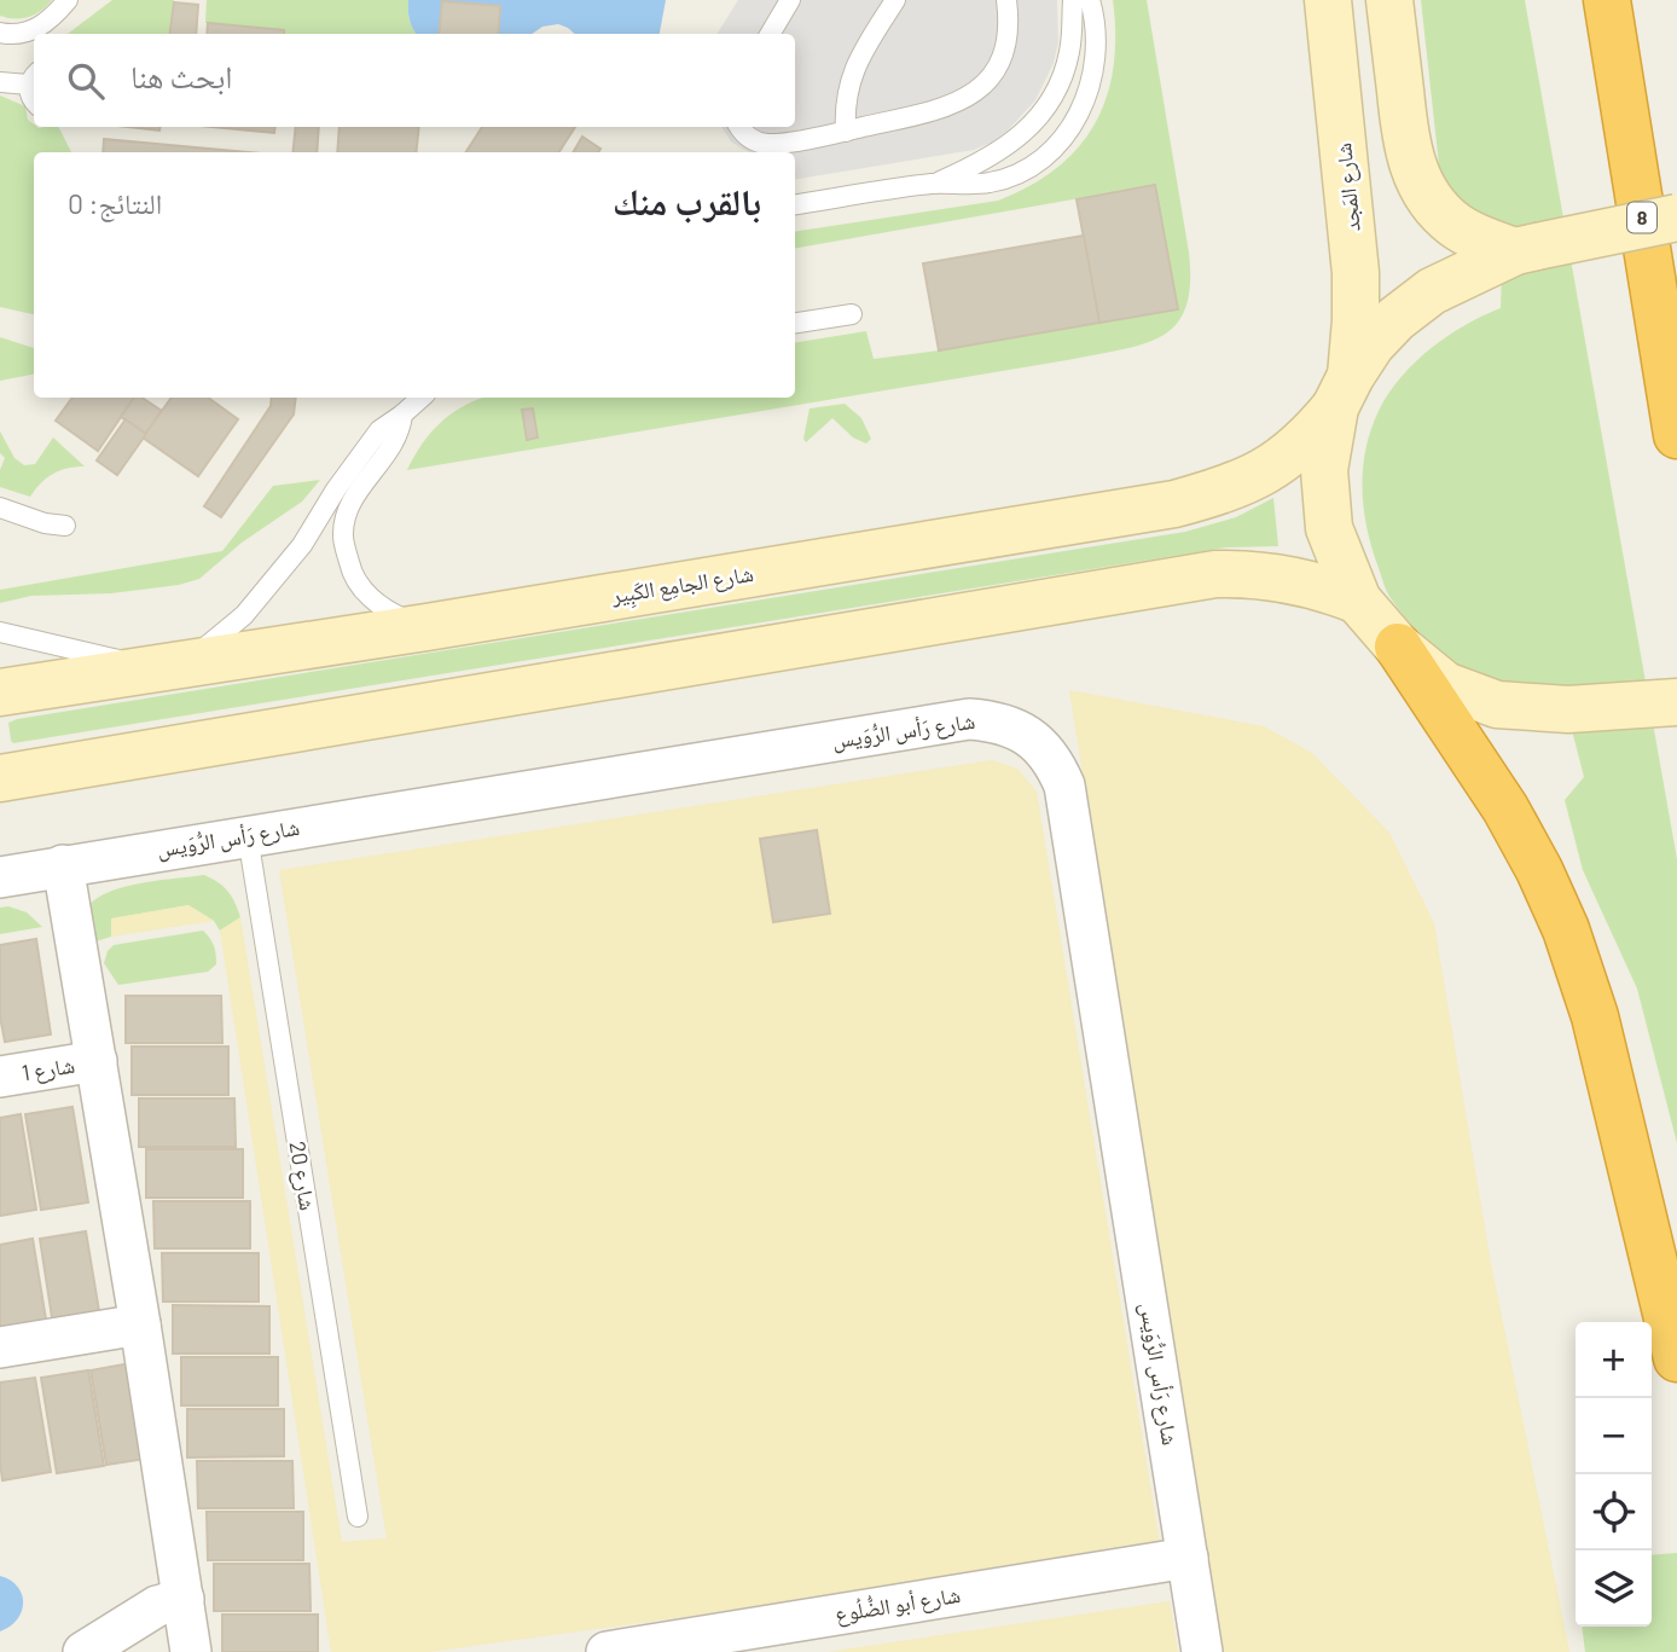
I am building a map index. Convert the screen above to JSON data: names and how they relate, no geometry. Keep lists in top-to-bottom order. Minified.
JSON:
{"streets":{"highway":["8"],"main road":["شارع المَجد","شارع الجامِع الكَبِير"],"street":["شارع رَأس الرُّوَيس","شارع 1","شارع أبو الضُّلُوع"],"lane":["شارع 20"]},"crossings":[["شارع المَجد","شارع الجامِع الكَبِير"],["شارع رَأس الرُّوَيس","شارع 20"],["شارع رَأس الرُّوَيس","شارع أبو الضُّلُوع"]],"page":{"search":"ابحث هنا","heading":["بالقرب منك","النتائج: 0"],"map_buttons":["+","−"]}}
